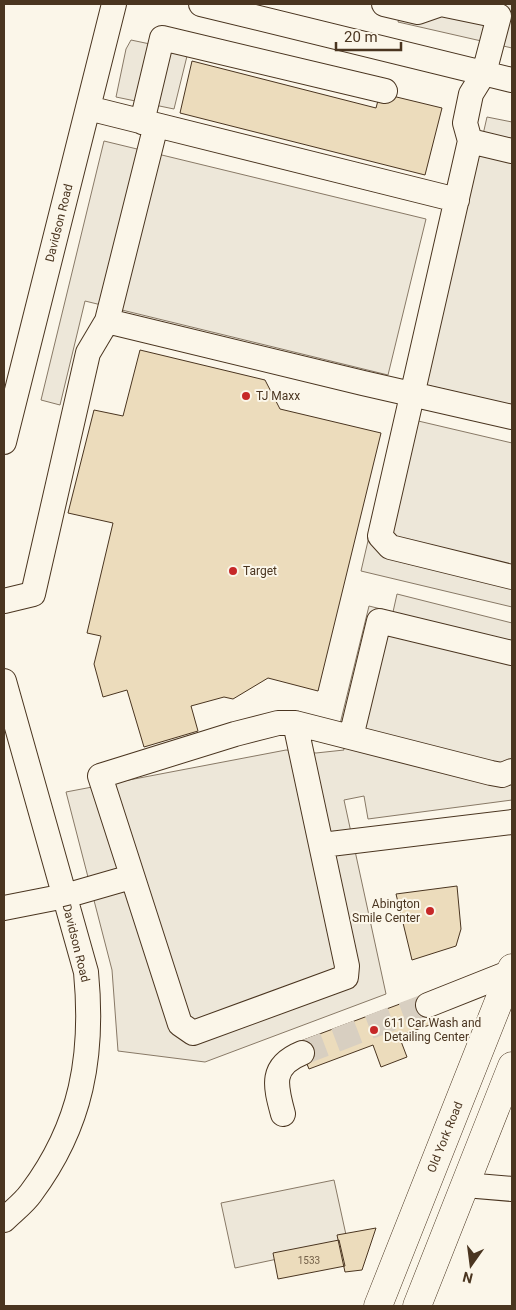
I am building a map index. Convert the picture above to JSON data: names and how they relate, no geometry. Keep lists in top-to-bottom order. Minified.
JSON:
{"streets":{"highway":["Old York Road"],"street":["Davidson Road"]},"places":["TJ Maxx","Target","Abington Smile Center","611 Car Wash and Detailing Center"],"house_numbers":["1533"],"scale_bar":"20 m","north":"bottom"}
